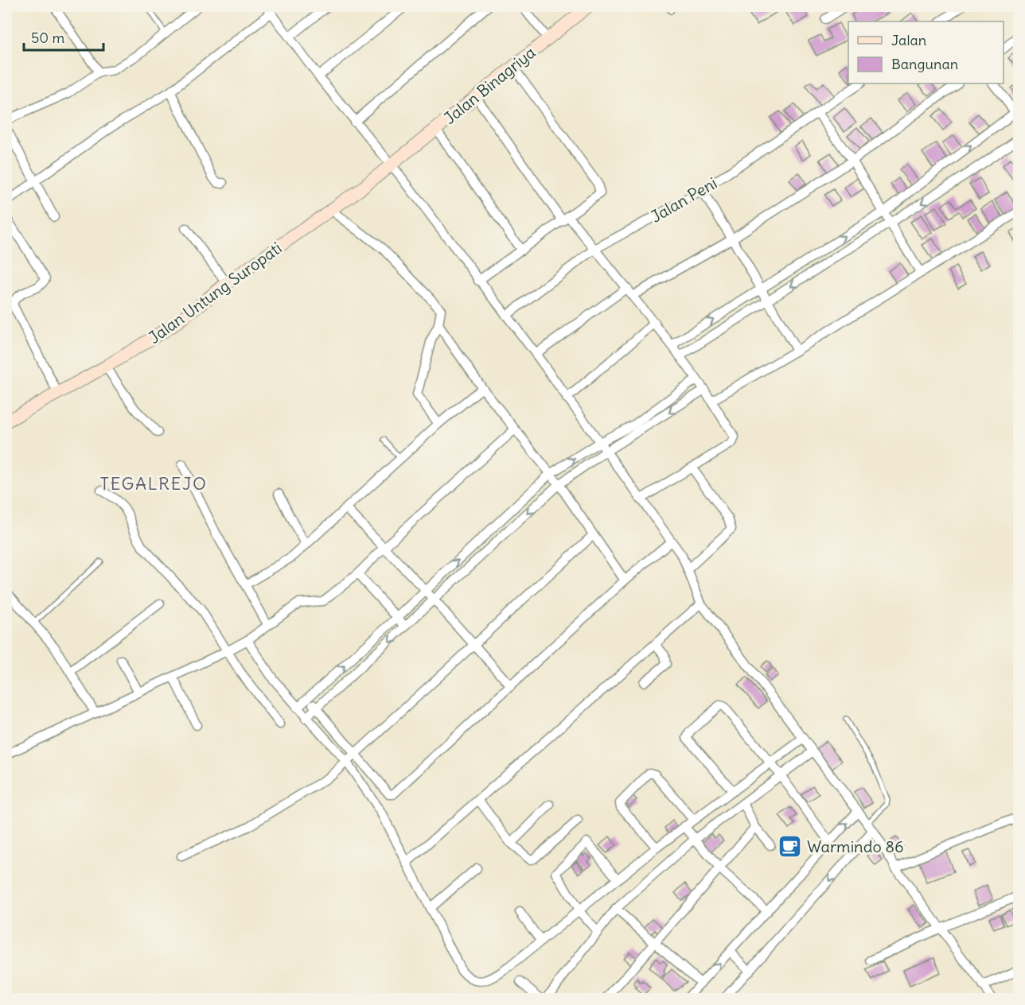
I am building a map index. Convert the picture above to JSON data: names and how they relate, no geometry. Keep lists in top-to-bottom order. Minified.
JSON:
{"streets":{"street":["Jalan Binagriya","Jalan Peni","Jalan Untung Suropati"]},"crossings":[["Jalan Binagriya","Jalan Untung Suropati"]],"districts":["TEGALREJO"],"places":{"cafe":["Warmindo 86"]},"legend":["Jalan","Bangunan"],"scale_bar":"50 m"}
